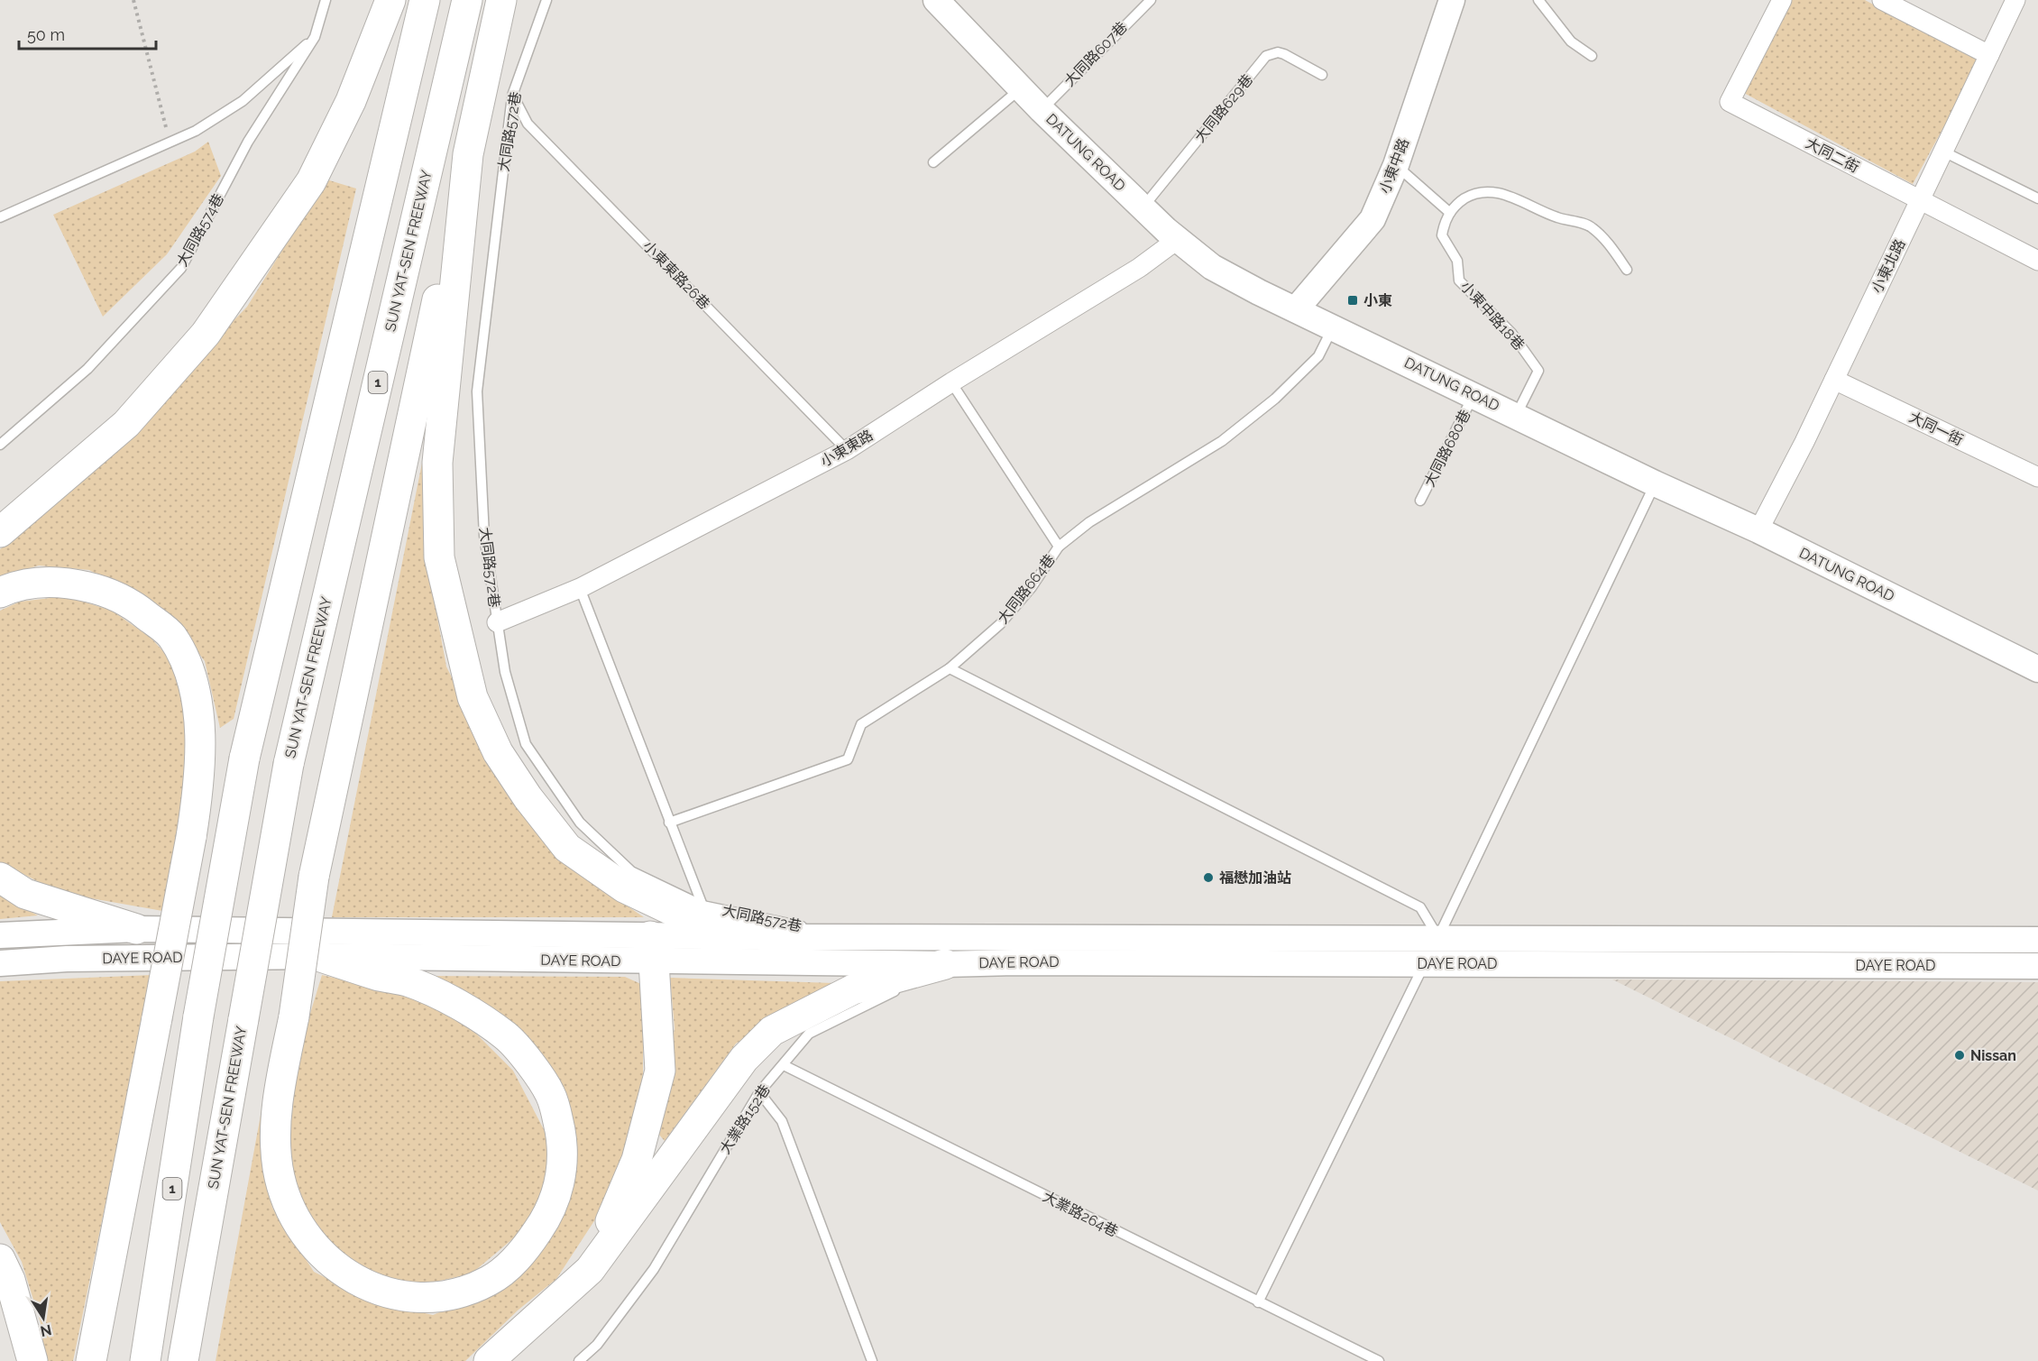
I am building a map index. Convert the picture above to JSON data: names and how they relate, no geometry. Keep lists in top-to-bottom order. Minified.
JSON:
{"streets":{"highway":["SUN YAT-SEN FREEWAY","1"],"main road":["DATUNG ROAD","小東中路","DAYE ROAD"],"street":["大同二街","小東北路","大同一街","小東東路"],"lane":["大同路607巷","大同路629巷","大同路572巷","大同路574巷","小東東路26巷","小東中路18巷","大同路680巷","大同路664巷","大業路152巷","大業路264巷"]},"crossings":[["大同路607巷","DATUNG ROAD"],["大同路629巷","DATUNG ROAD"],["大同路572巷","小東東路26巷"],["大同路572巷","小東東路"],["大同路572巷","DAYE ROAD"],["DATUNG ROAD","小東中路"],["DATUNG ROAD","小東北路"],["DATUNG ROAD","小東中路18巷"],["DATUNG ROAD","小東東路"],["DATUNG ROAD","大同路680巷"],["DATUNG ROAD","大同路664巷"],["大同二街","小東北路"],["小東北路","大同一街"],["小東東路26巷","小東東路"],["大業路152巷","大業路264巷"]],"places":{"transit":["小東"],"other":["福懋加油站","Nissan"]},"scale_bar":"50 m","north":"bottom"}
